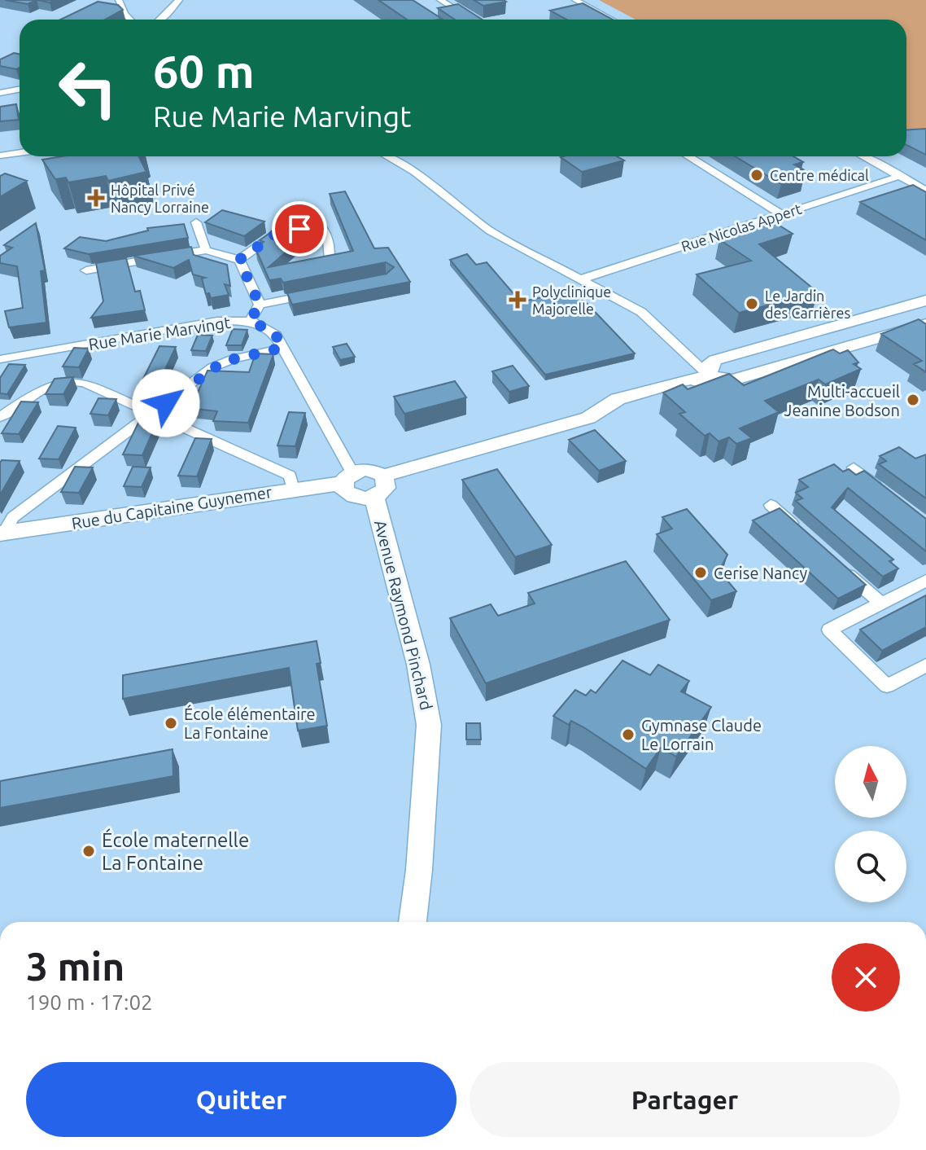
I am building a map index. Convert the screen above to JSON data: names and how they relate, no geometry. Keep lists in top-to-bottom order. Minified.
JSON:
{"streets":{"street":["Rue Nicolas Appert","Rue Marie Marvingt","Rue du Capitaine Guynemer","Avenue Raymond Pinchard"]},"crossings":[["Rue Marie Marvingt","Rue du Capitaine Guynemer"],["Rue Marie Marvingt","Avenue Raymond Pinchard"],["Rue du Capitaine Guynemer","Avenue Raymond Pinchard"]],"places":{"other":["Centre médical","Le Jardin des Carrières","Multi-accueil Jeanine Bodson","Cerise Nancy","École élémentaire La Fontaine","Gymnase Claude Le Lorrain","École maternelle La Fontaine"],"health":["Hôpital Privé Nancy Lorraine","Polyclinique Majorelle"]},"north":"top","page":{"turn":["60 m","Rue Marie Marvingt"],"heading":["3 min","190 m · 17:02"],"buttons":["Quitter","Partager"]}}
